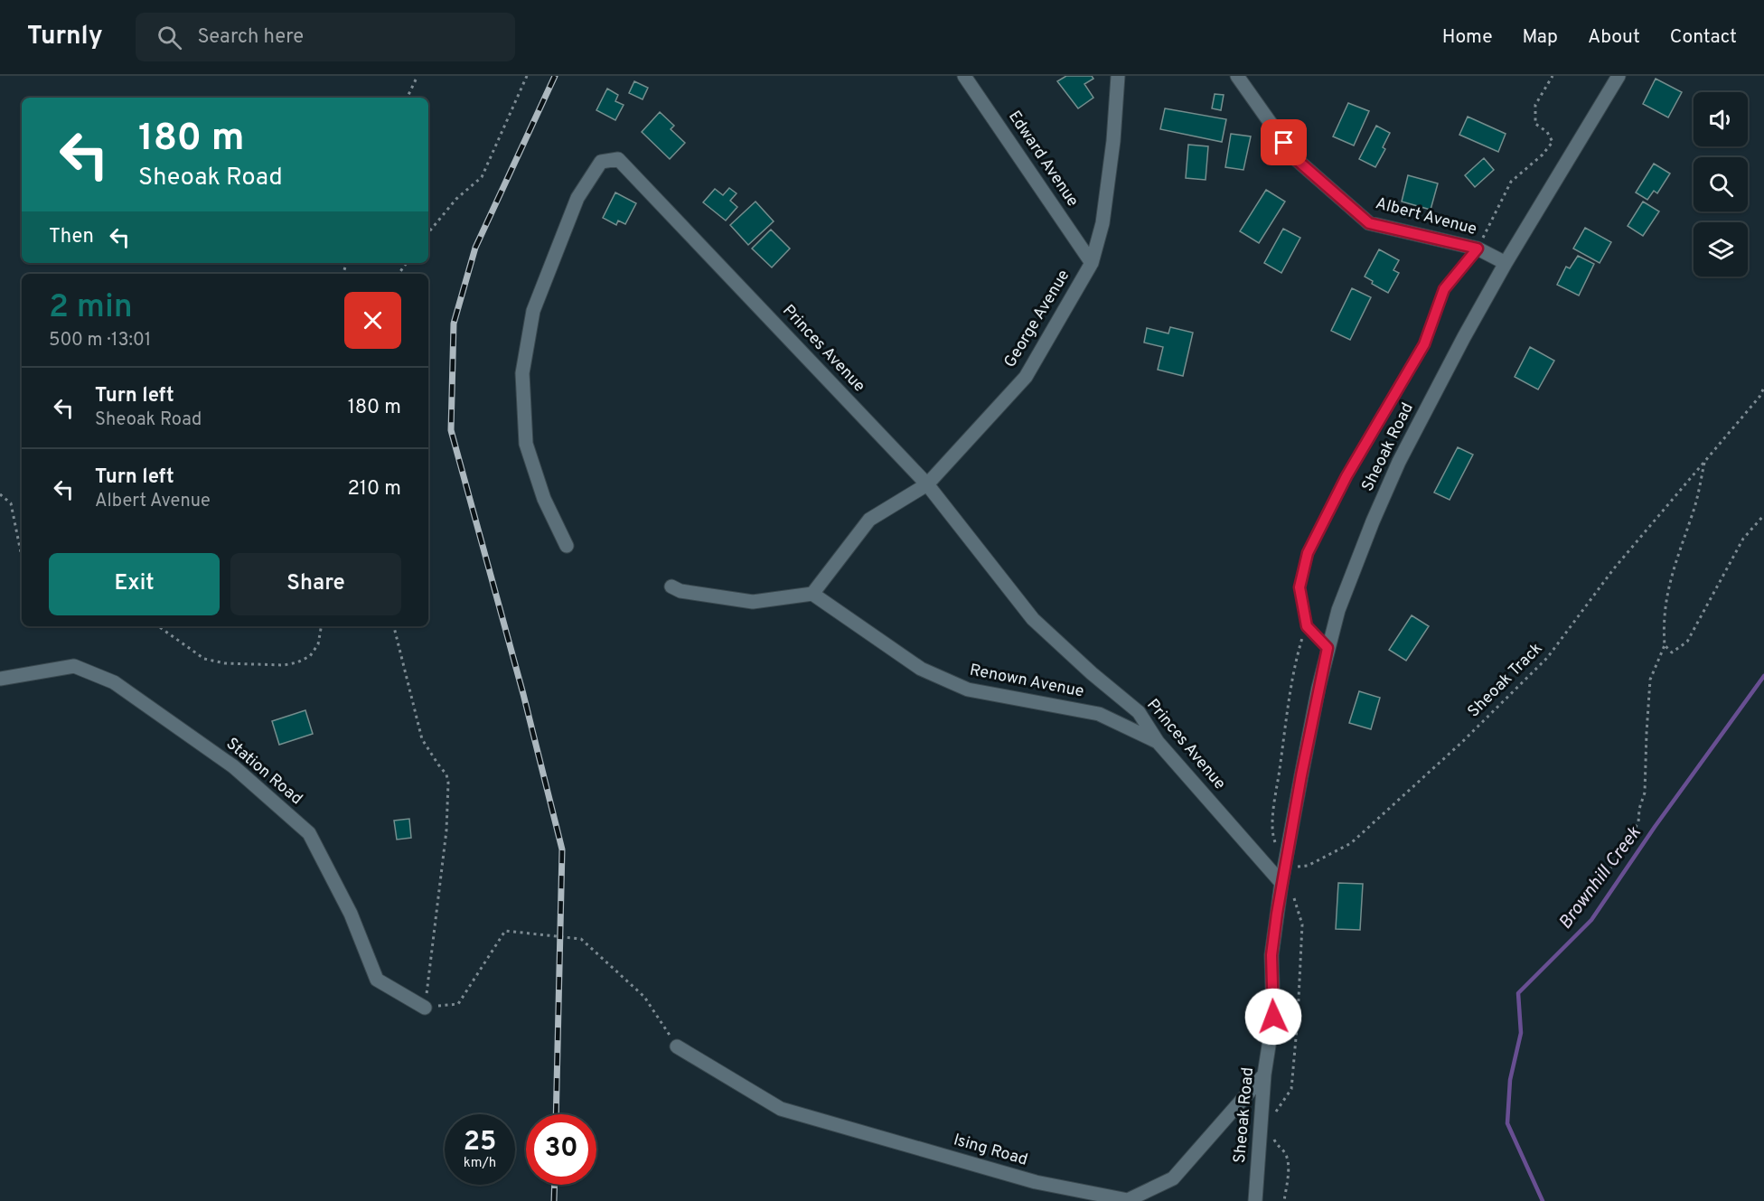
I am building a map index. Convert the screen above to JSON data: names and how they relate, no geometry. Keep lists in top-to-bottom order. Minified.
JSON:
{"streets":{"street":["Edward Avenue","Albert Avenue","George Avenue","Princes Avenue","Sheoak Road","Renown Avenue","Station Road","Ising Road"],"path":["Sheoak Track"]},"crossings":[["Edward Avenue","George Avenue"],["Albert Avenue","Sheoak Road"],["George Avenue","Princes Avenue"],["George Avenue","Renown Avenue"],["Princes Avenue","Sheoak Road"],["Princes Avenue","Renown Avenue"],["Sheoak Road","Sheoak Track"],["Sheoak Road","Ising Road"]],"water":["Brownhill Creek"],"page":{"header":"Turnly","search":"Search here","nav":["Home","Map","About","Contact"],"turn":["180 m","Sheoak Road"],"then":"Then","heading":["2 min","500 m · 13:01"],"list":[{"name":"Turn left","note":"Sheoak Road","value":"180 m"},{"name":"Turn left","note":"Albert Avenue","value":"210 m"}],"buttons":["Exit","Share"],"speed":"25 km/h","limit":"30"}}
